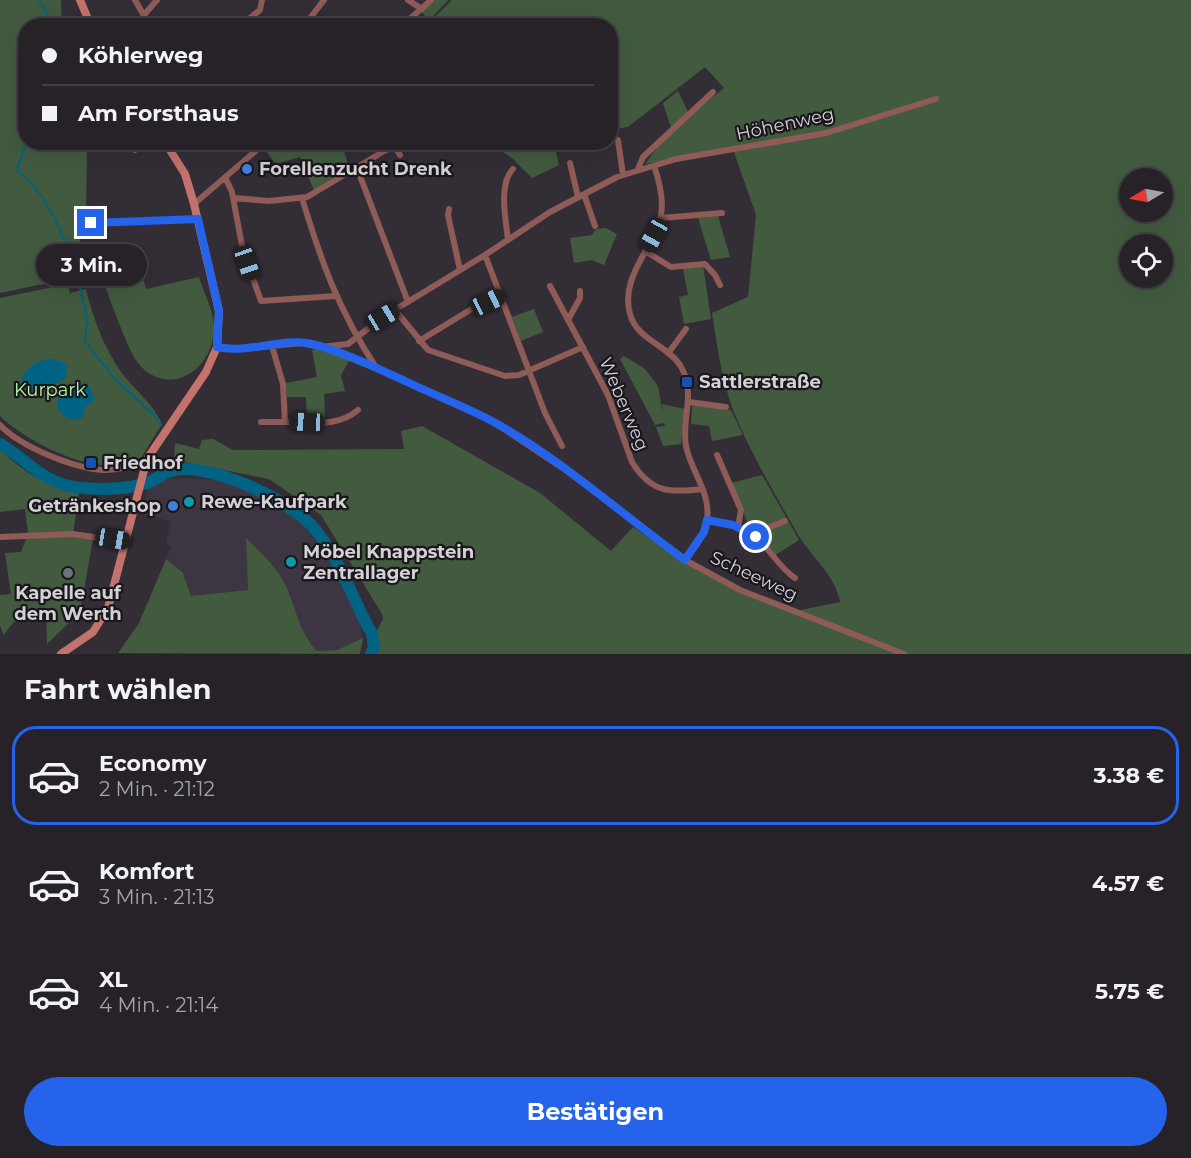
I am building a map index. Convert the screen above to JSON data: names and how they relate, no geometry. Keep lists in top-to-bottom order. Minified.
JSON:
{"streets":{"street":["Höhenweg","Weberweg","Scheeweg"]},"crossings":[["Höhenweg","Scheeweg"]],"parks":["Kurpark"],"places":{"other":["Forellenzucht Drenk","Rewe-Kaufpark","Getränkeshop","Möbel Knappstein Zentrallager","Kapelle auf dem Werth"],"transit":["Sattlerstraße","Friedhof"]},"north":"left","page":{"banner":["Köhlerweg","Am Forsthaus"],"bubble":"3 Min.","heading":"Fahrt wählen","list":[{"name":"Economy","note":"2 Min. · 21:12","value":"3.38 €"},{"name":"Komfort","note":"3 Min. · 21:13","value":"4.57 €"},{"name":"XL","note":"4 Min. · 21:14","value":"5.75 €"}],"buttons":"Bestätigen"}}
